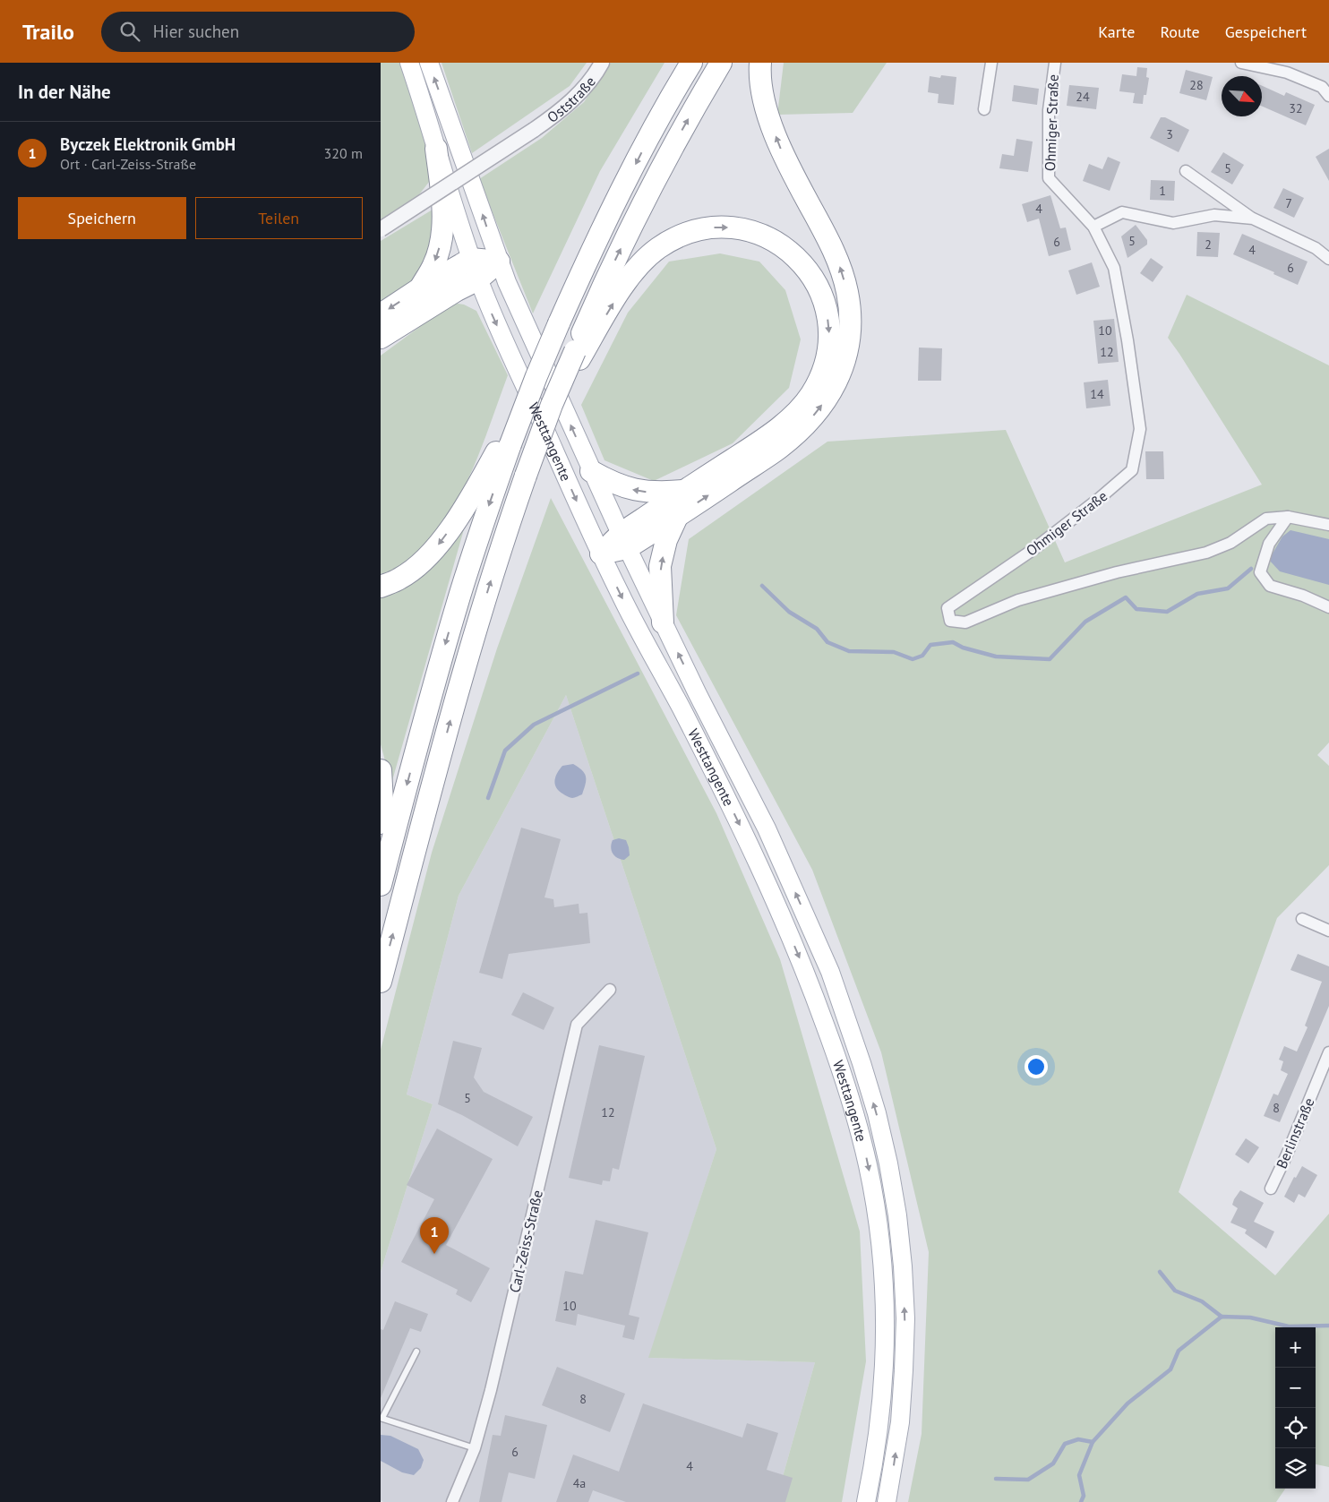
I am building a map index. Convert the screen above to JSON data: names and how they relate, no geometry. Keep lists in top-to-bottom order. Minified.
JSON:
{"streets":{"main road":["Westtangente"],"street":["Oststraße","Ohmiger Straße","Berlinstraße","Carl-Zeiss-Straße"]},"house_numbers":["28","24","32","3","5","1","7","4","5","6","2","4","6","10","12","14","5","8","12","10","8","6","4","4a"],"north":"bottom right","page":{"header":"Trailo","search":"Hier suchen","nav":["Karte","Route","Gespeichert"],"heading":"In der Nähe","list":[{"mark":"1","name":"Byczek Elektronik GmbH","note":"Ort · Carl-Zeiss-Straße","value":"320 m"}],"buttons":["Speichern","Teilen"],"pins":"1","map_buttons":["+","−"]}}
